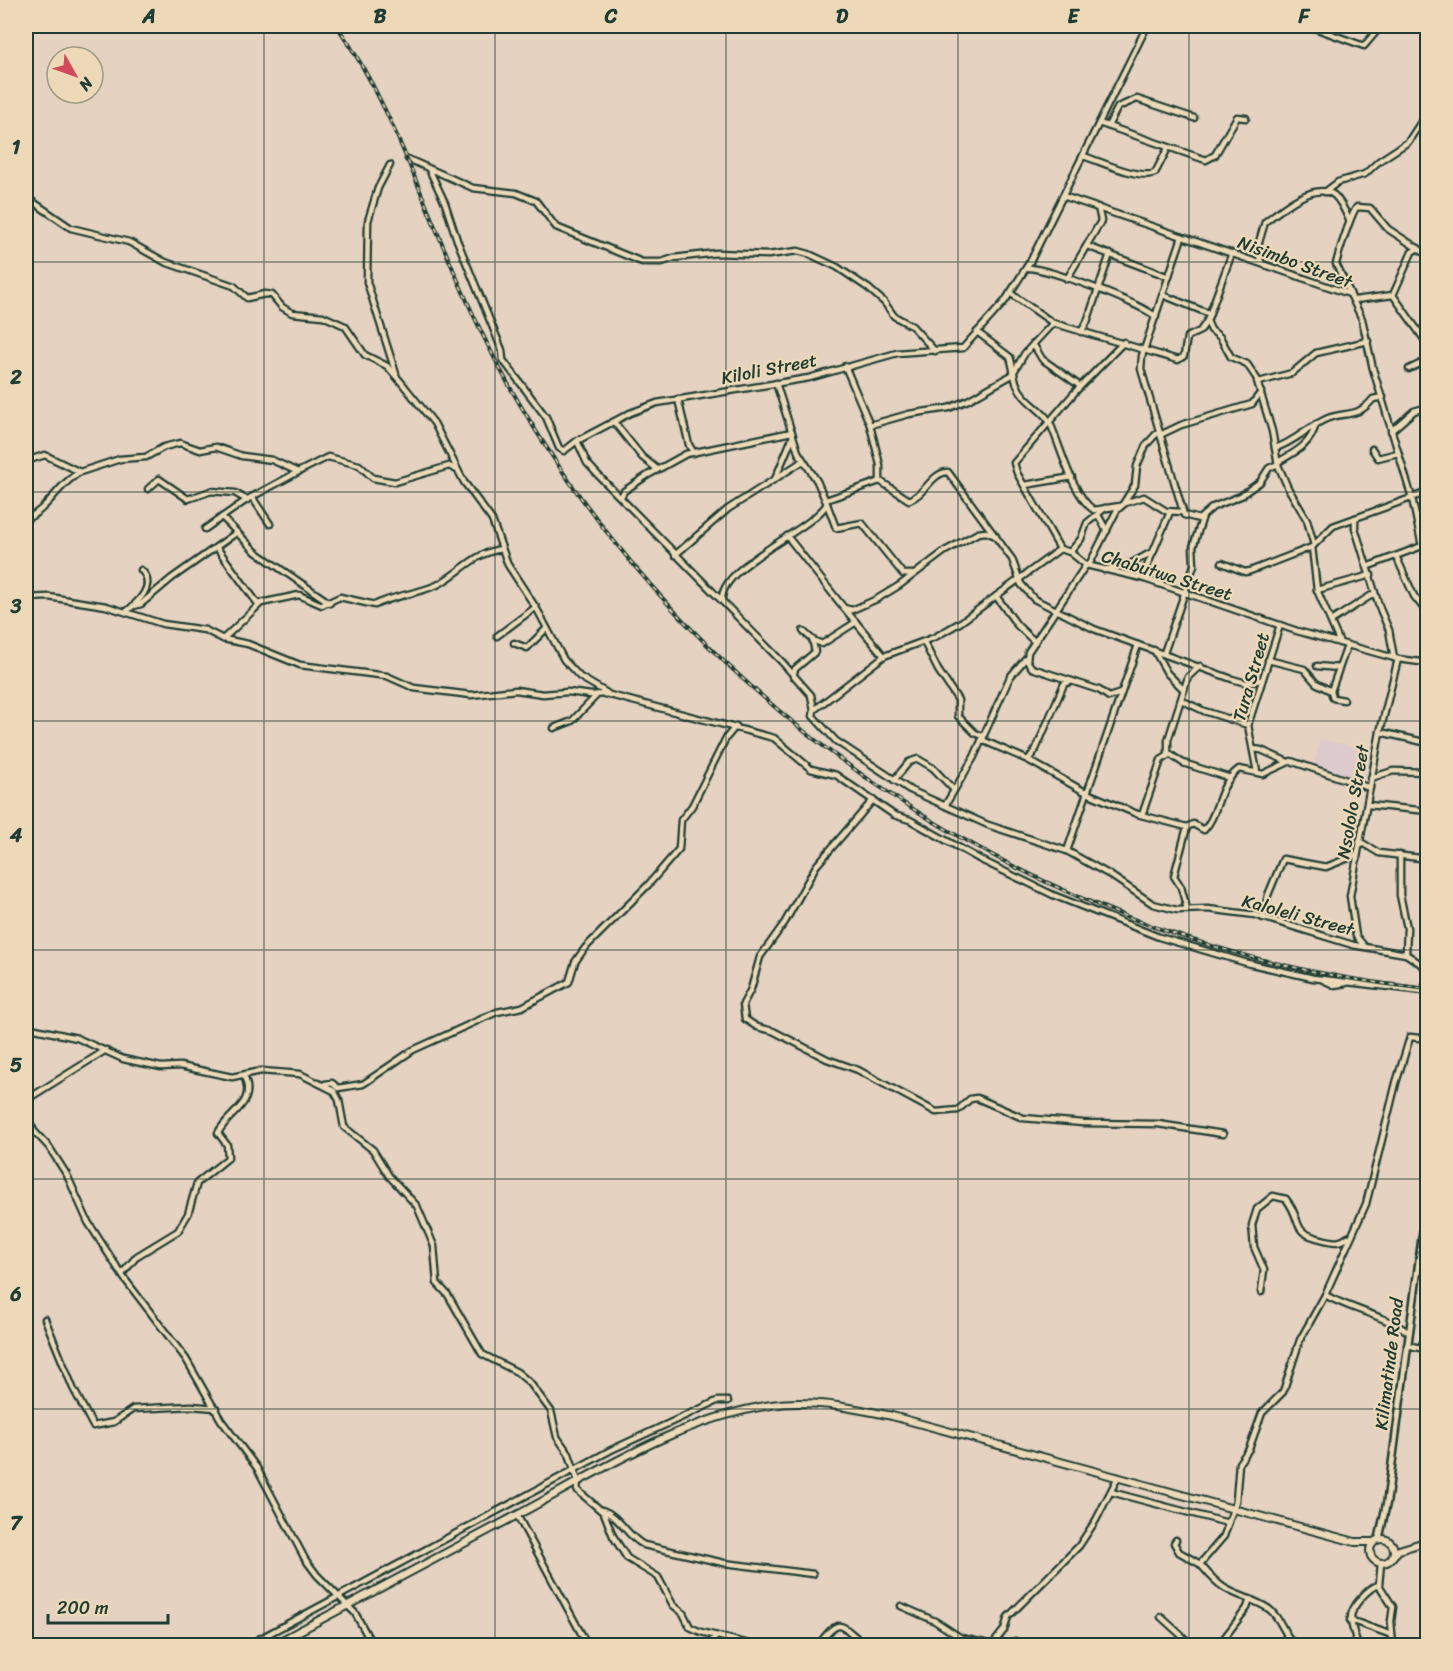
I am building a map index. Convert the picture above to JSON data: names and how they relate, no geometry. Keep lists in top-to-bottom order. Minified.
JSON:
{"streets":{"main road":["Kilimatinde Road"],"street":["Nisimbo Street","Kiloli Street","Chabutwa Street","Tura Street","Nsololo Street","Kaloleli Street"]},"crossings":[["Nisimbo Street","Kiloli Street"],["Chabutwa Street","Tura Street"],["Chabutwa Street","Nsololo Street"],["Nsololo Street","Kaloleli Street"]],"scale_bar":"200 m","north":"bottom right","grid":{"columns":["A","B","C","D","E","F"],"rows":["1","2","3","4","5","6","7"]}}
